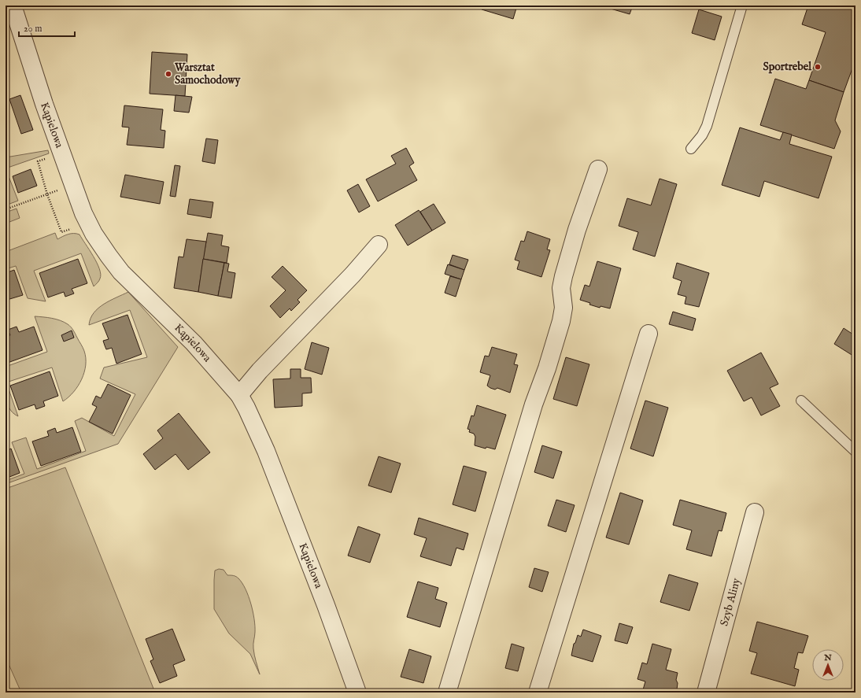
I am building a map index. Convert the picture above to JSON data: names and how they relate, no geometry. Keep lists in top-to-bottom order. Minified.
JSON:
{"streets":{"street":["Kąpielowa","Szyb Aliny"]},"places":["Sportrebel","Warsztat Samochodowy"],"scale_bar":"20 m","north":"top"}
